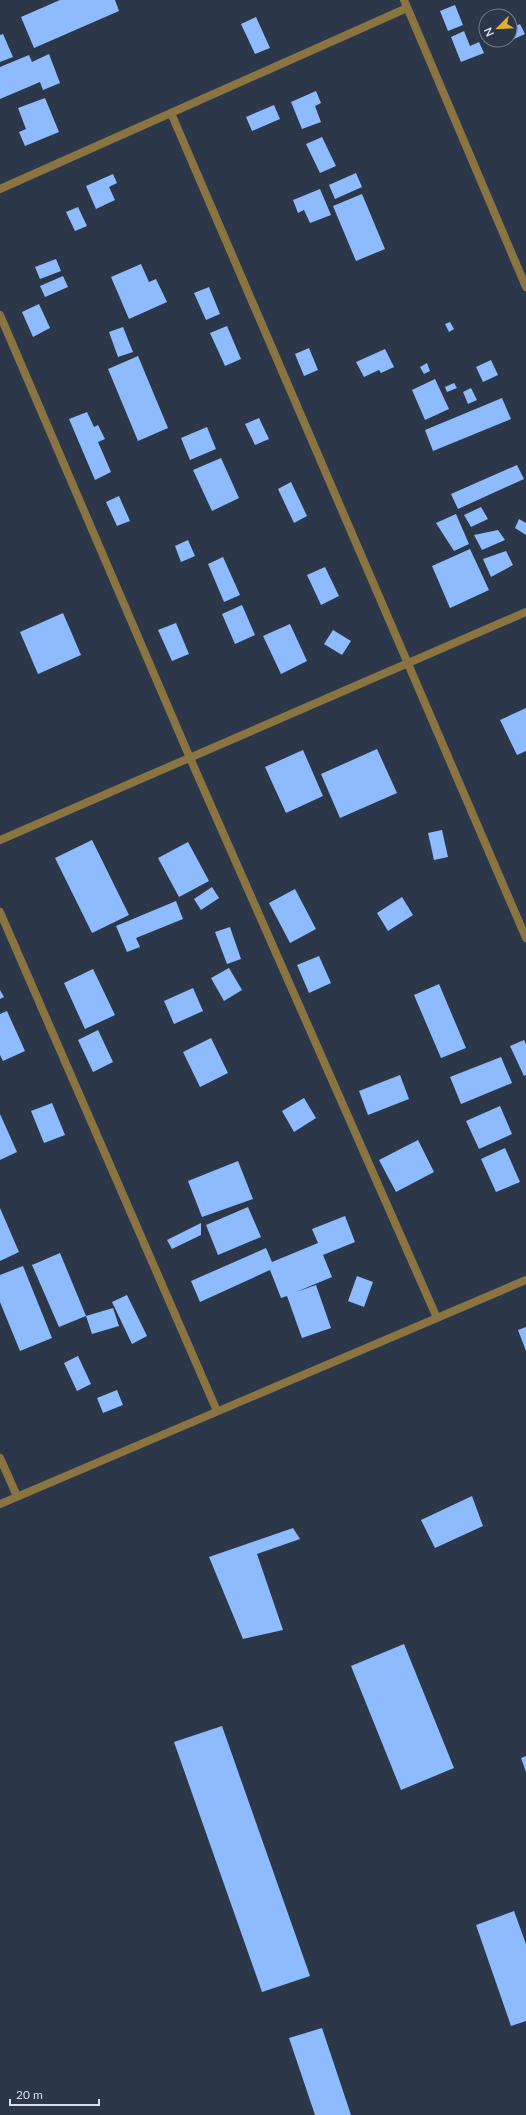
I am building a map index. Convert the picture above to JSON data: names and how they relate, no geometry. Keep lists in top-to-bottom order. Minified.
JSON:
{"scale_bar":"20 m","north":"bottom left"}
